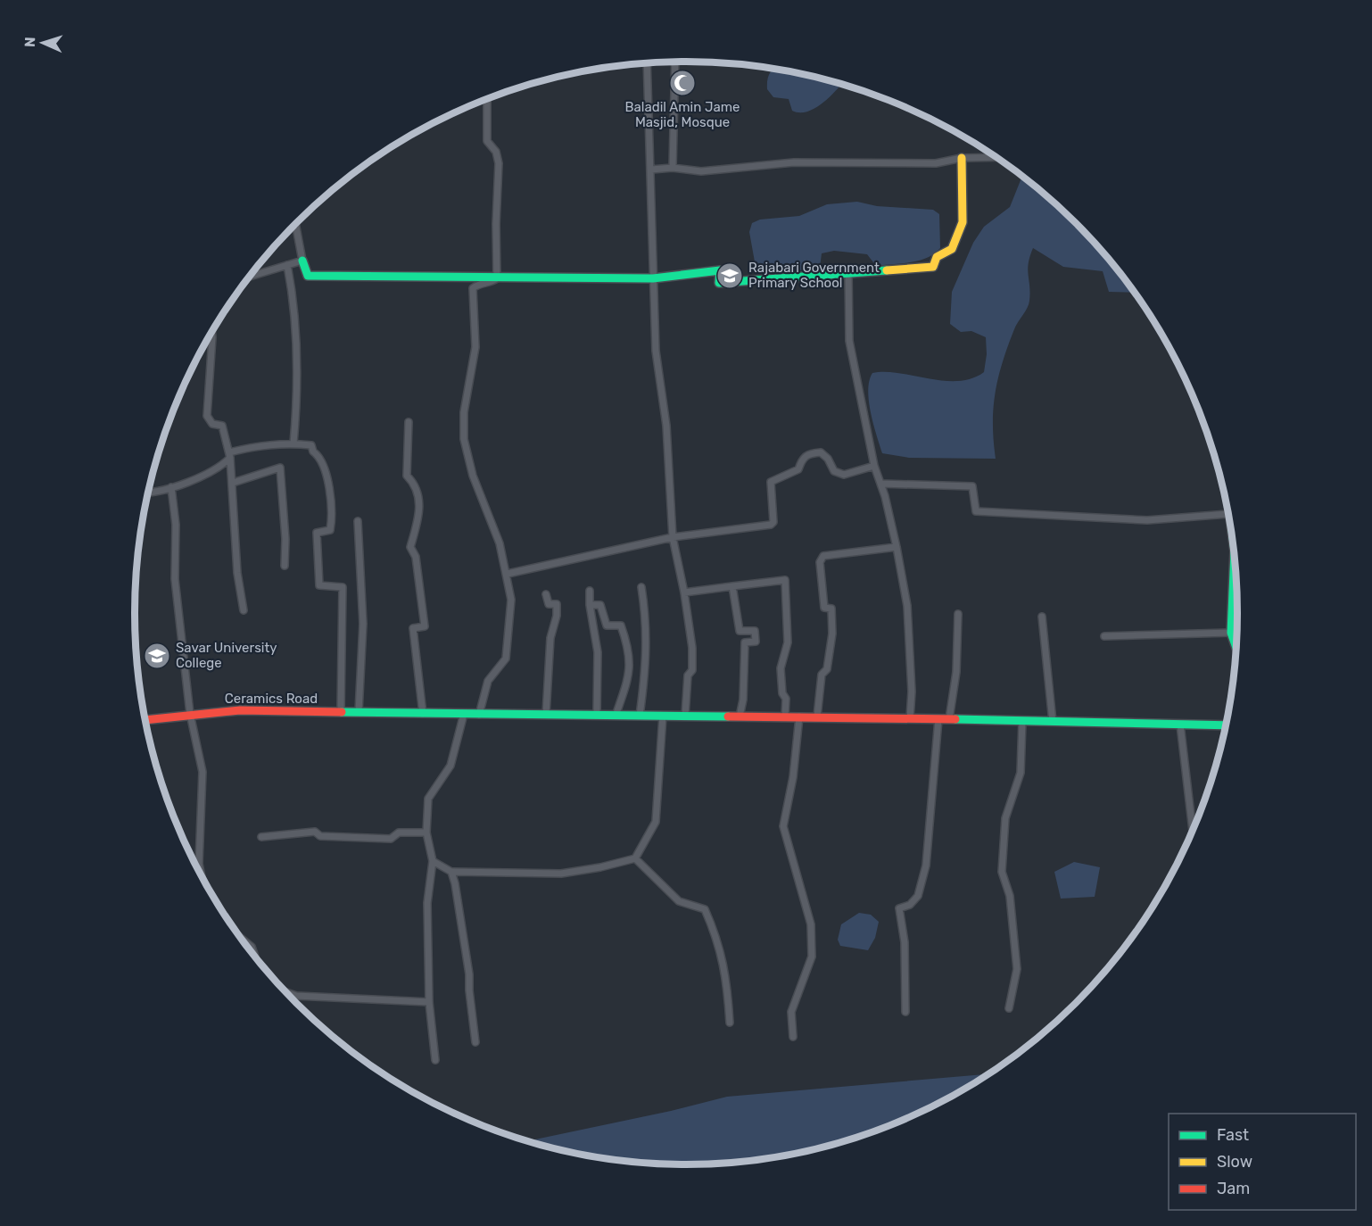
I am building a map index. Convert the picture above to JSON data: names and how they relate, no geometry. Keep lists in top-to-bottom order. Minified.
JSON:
{"streets":{"street":["Ceramics Road"]},"places":{"mosque":["Baladil Amin Jame Masjid, Mosque"],"school or university":["Rajabari Government Primary School","Savar University College"]},"legend":["Fast","Slow","Jam"],"north":"left"}
